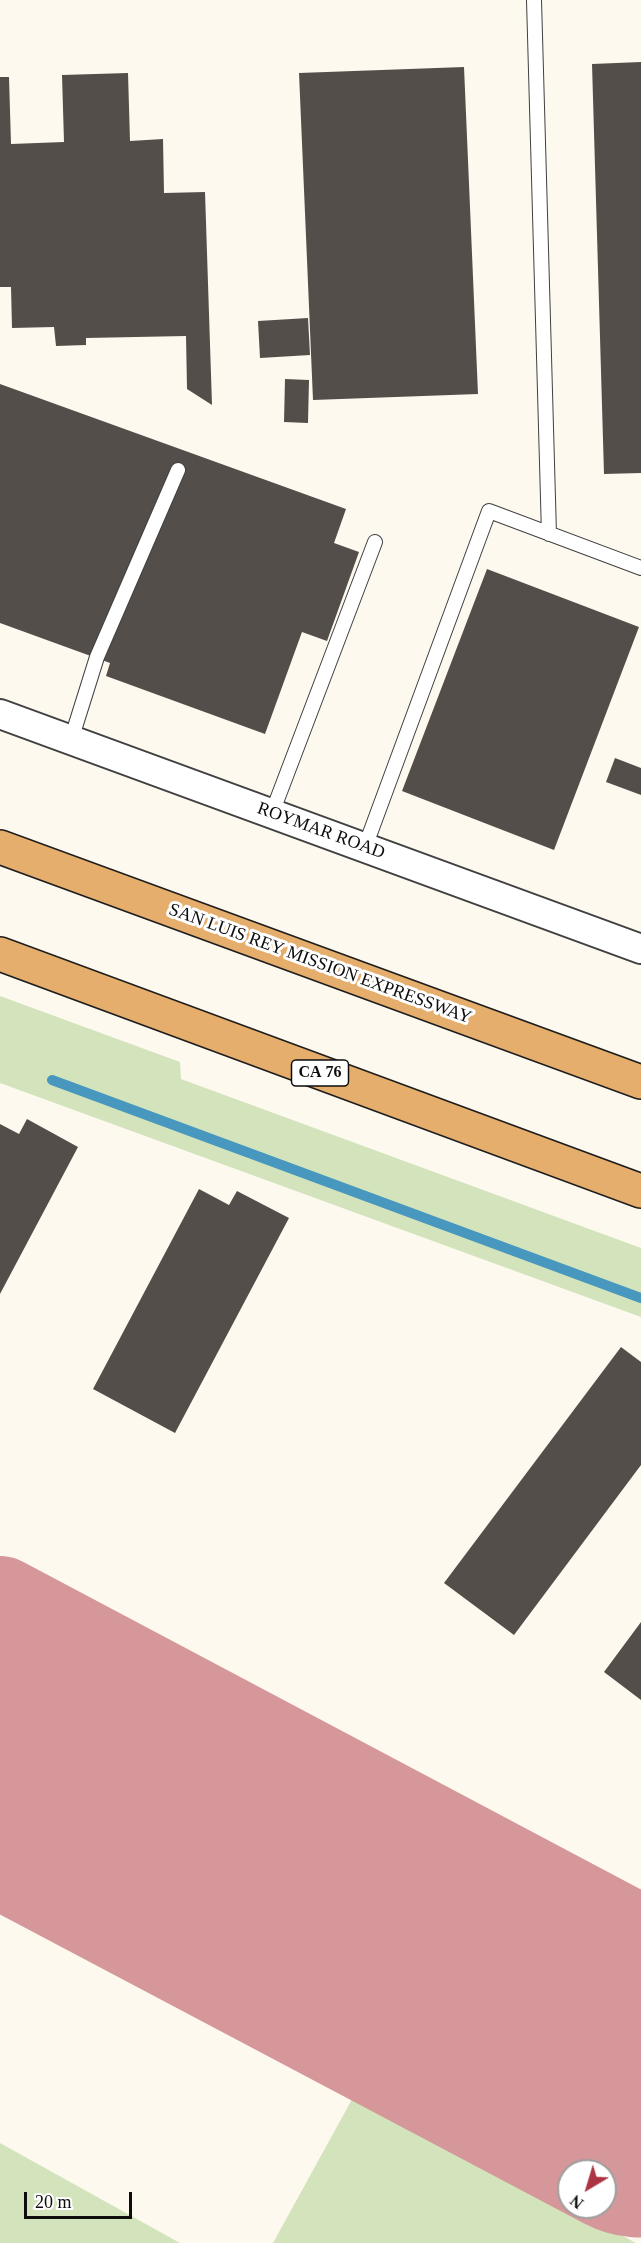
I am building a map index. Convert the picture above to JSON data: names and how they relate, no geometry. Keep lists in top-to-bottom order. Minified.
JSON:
{"streets":{"highway":["SAN LUIS REY MISSION EXPRESSWAY","CA 76"],"street":["ROYMAR ROAD"]},"scale_bar":"20 m","north":"bottom left"}
